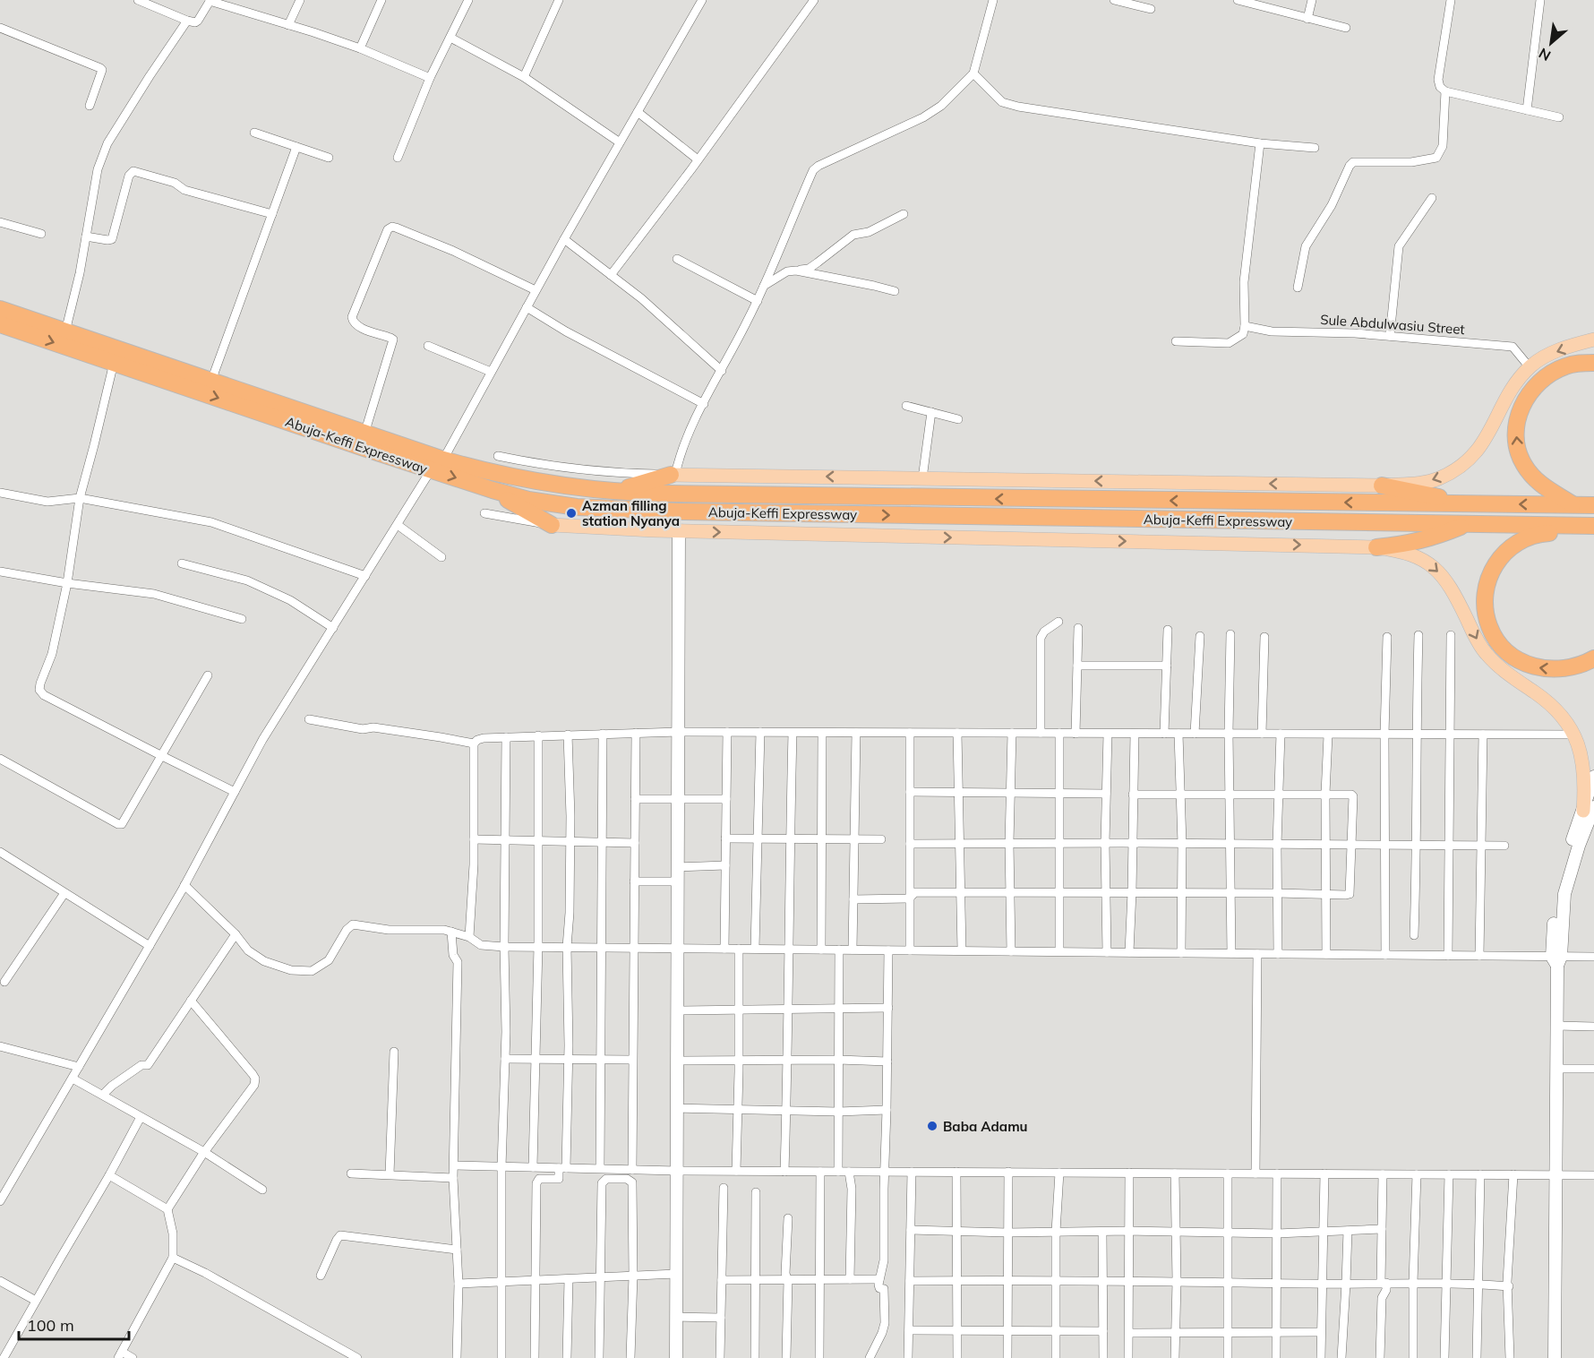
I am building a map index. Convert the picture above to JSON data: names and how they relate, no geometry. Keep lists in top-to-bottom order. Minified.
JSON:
{"streets":{"highway":["Abuja-Keffi Expressway"],"street":["Sule Abdulwasiu Street"]},"places":["Azman filling station Nyanya","Baba Adamu"],"scale_bar":"100 m","north":"bottom left"}
